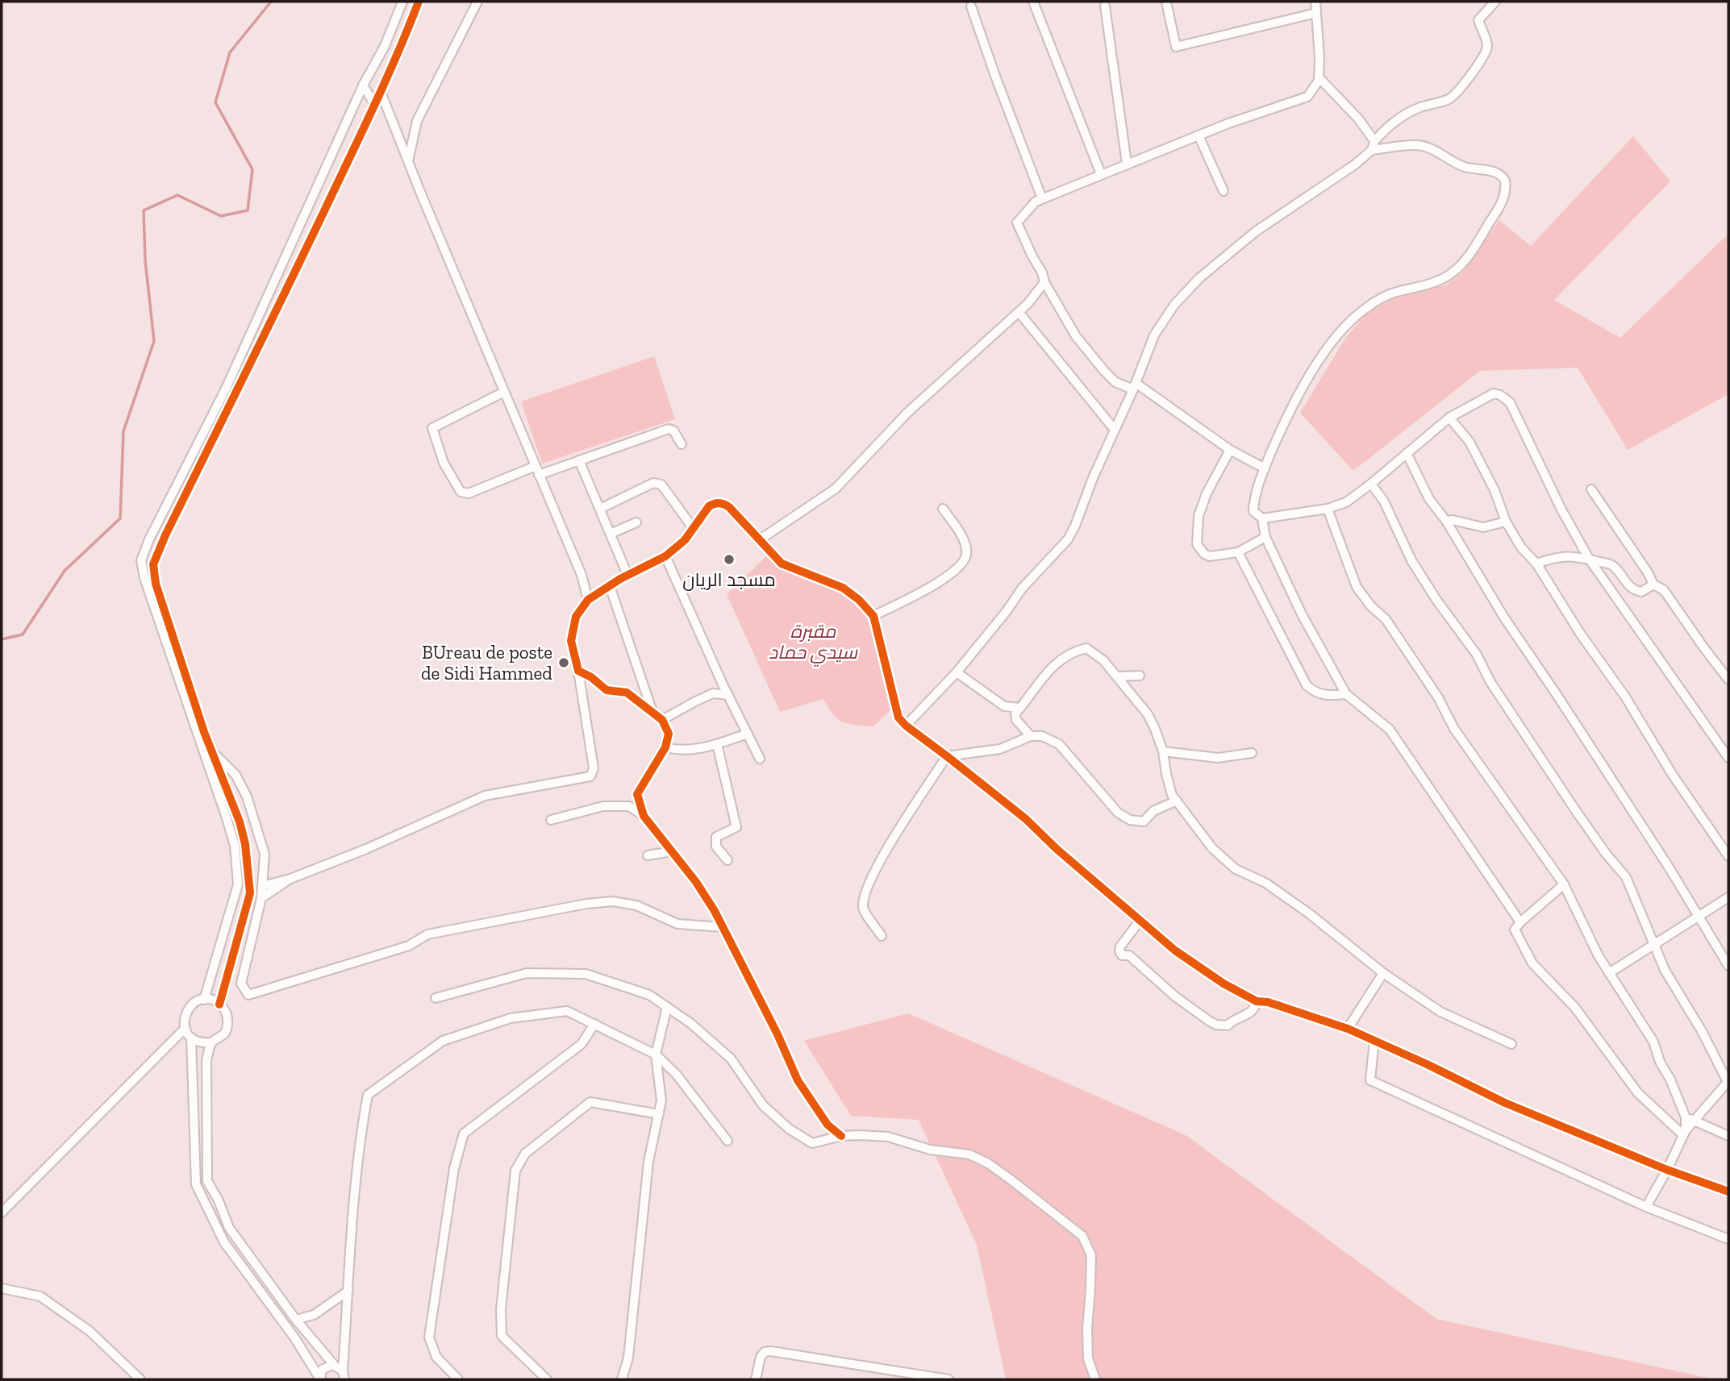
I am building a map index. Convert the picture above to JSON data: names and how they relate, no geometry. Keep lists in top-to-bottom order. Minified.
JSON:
{"parks":["مقبرة سيدي حماد"],"places":["مسجد الريان","BUreau de poste de Sidi Hammed"]}
